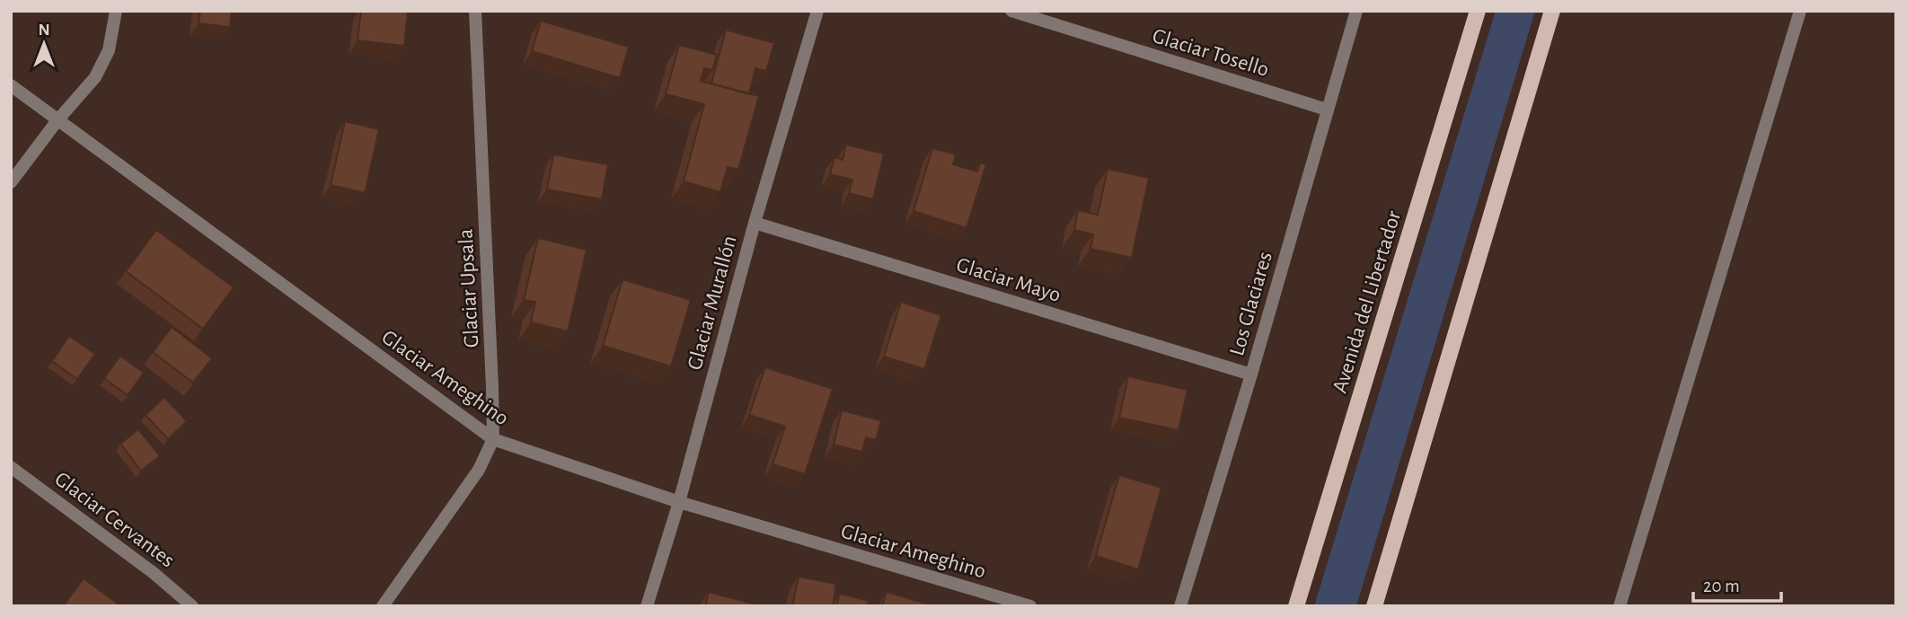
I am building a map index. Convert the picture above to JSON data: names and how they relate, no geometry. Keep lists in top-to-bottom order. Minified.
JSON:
{"streets":{"main road":["Avenida del Libertador"],"street":["Glaciar Tosello","Glaciar Mayo","Glaciar Upsala","Glaciar Murallón","Los Glaciares","Glaciar Ameghino","Glaciar Cervantes"]},"crossings":[["Glaciar Tosello","Los Glaciares"],["Glaciar Mayo","Glaciar Murallón"],["Glaciar Mayo","Los Glaciares"],["Glaciar Upsala","Glaciar Ameghino"],["Glaciar Murallón","Glaciar Ameghino"]],"scale_bar":"20 m","north":"top"}
